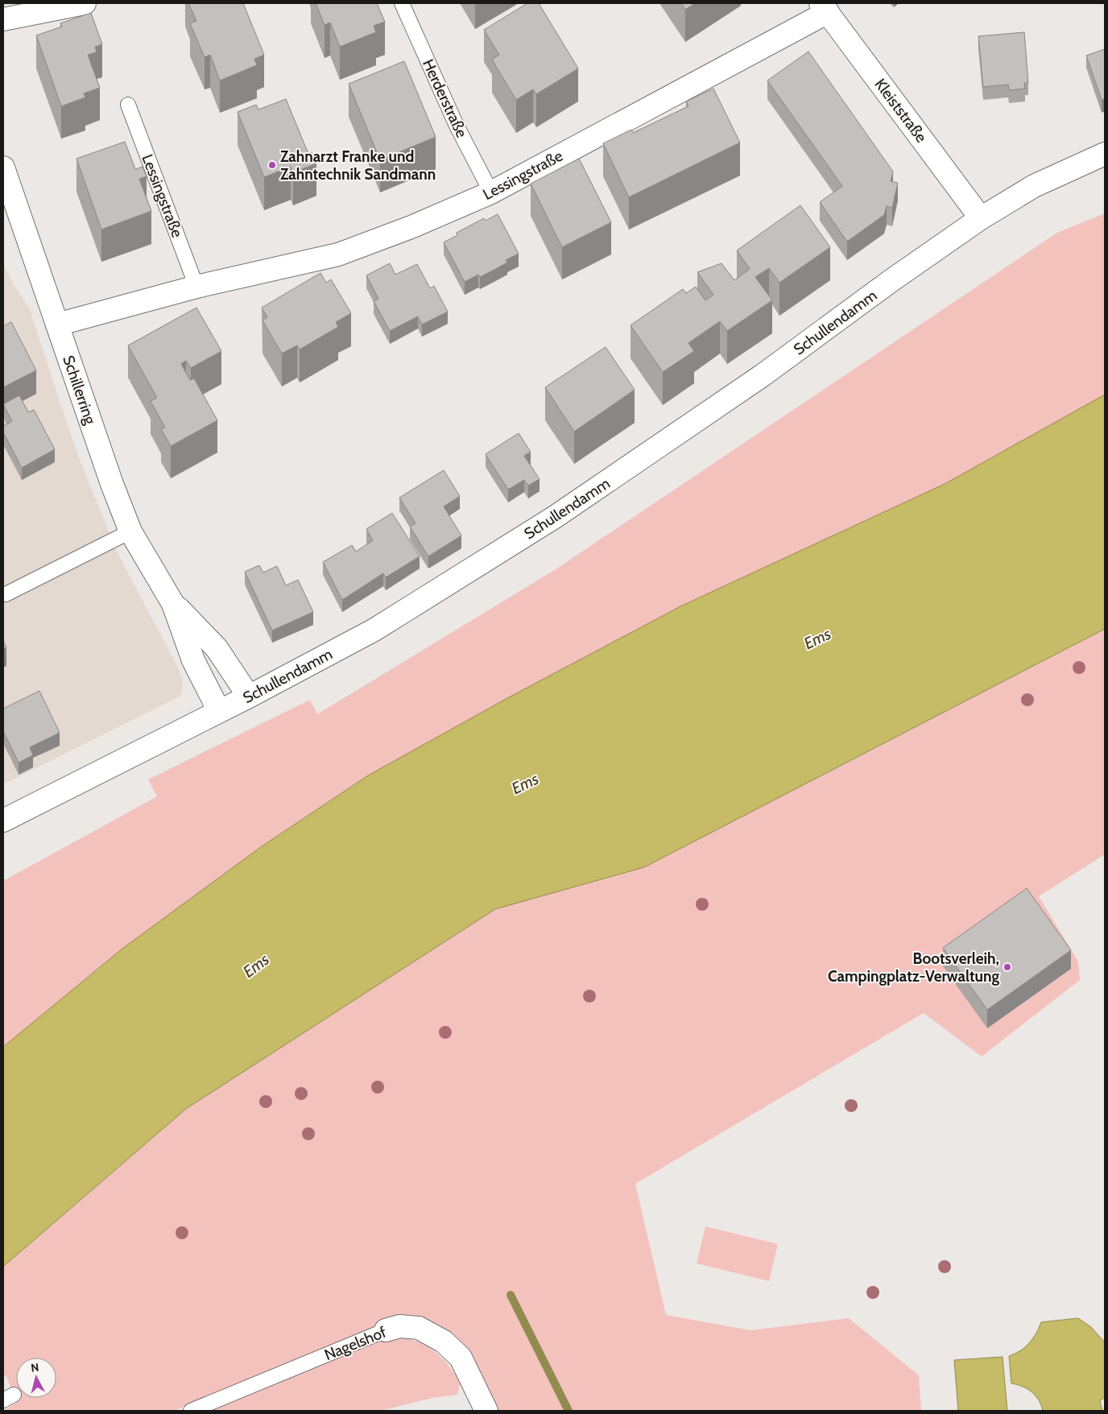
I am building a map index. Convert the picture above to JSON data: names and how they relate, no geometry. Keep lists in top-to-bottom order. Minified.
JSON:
{"streets":{"street":["Kleiststraße","Lessingstraße","Schullendamm","Schillerring","Nagelshof"],"lane":["Herderstraße"]},"crossings":[["Herderstraße","Lessingstraße"],["Kleiststraße","Lessingstraße"],["Kleiststraße","Schullendamm"],["Lessingstraße","Schillerring"],["Schullendamm","Schillerring"]],"water":["Ems"],"places":["Zahnarzt Franke und Zahntechnik Sandmann","Bootsverleih, Campingplatz-Verwaltung"],"north":"top"}
